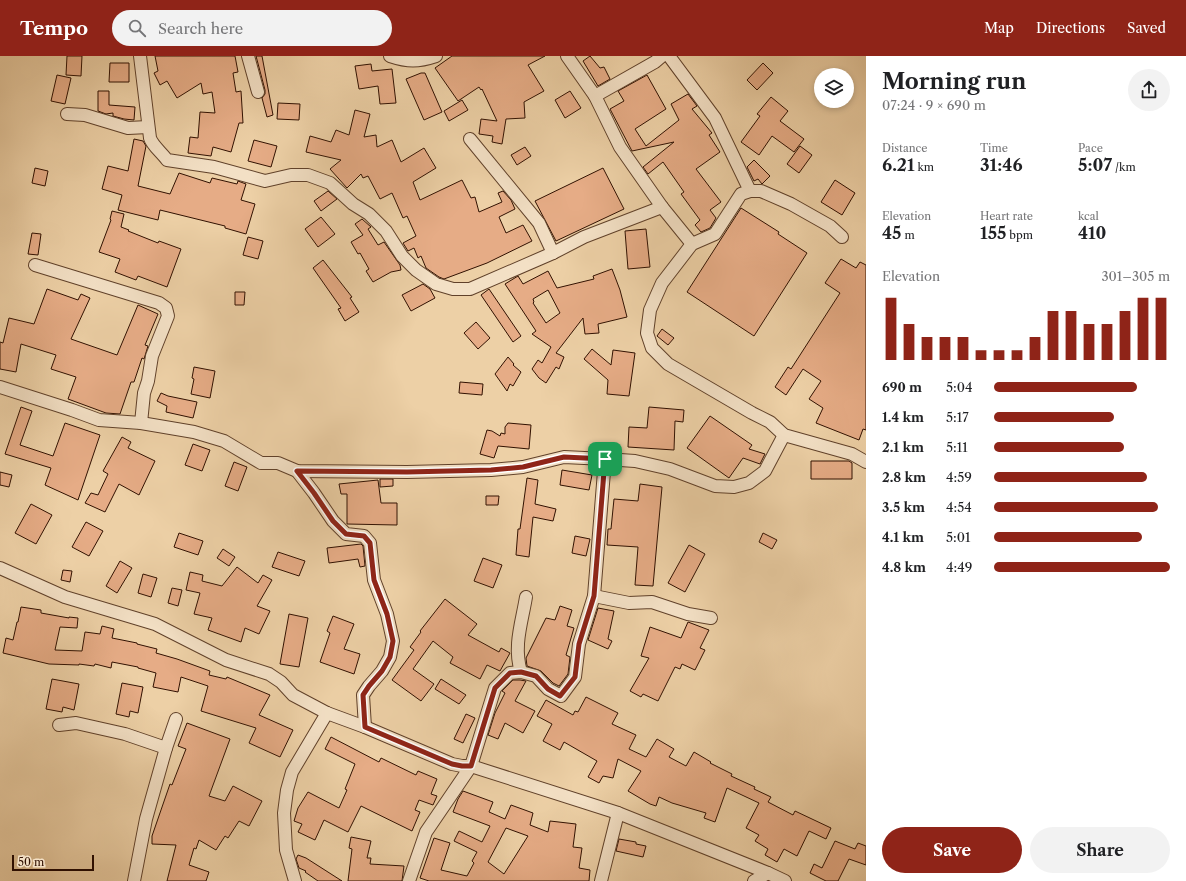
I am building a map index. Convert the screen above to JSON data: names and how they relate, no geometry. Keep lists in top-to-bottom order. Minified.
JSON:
{"scale_bar":"50 m","page":{"header":"Tempo","search":"Search here","nav":["Map","Directions","Saved"],"heading":["Morning run","07:24 · 9 × 690 m"],"stats":[["Distance","6.21 km"],["Time","31:46"],["Pace","5:07 /km"],["Elevation","45 m"],["Heart rate","155 bpm"],["kcal","410"]],"chart":["Elevation","301–305 m"],"list":[{"name":"690 m","note":"5:04"},{"name":"1.4 km","note":"5:17"},{"name":"2.1 km","note":"5:11"},{"name":"2.8 km","note":"4:59"},{"name":"3.5 km","note":"4:54"},{"name":"4.1 km","note":"5:01"},{"name":"4.8 km","note":"4:49"}],"buttons":["Save","Share"],"scale":"50 m"}}
